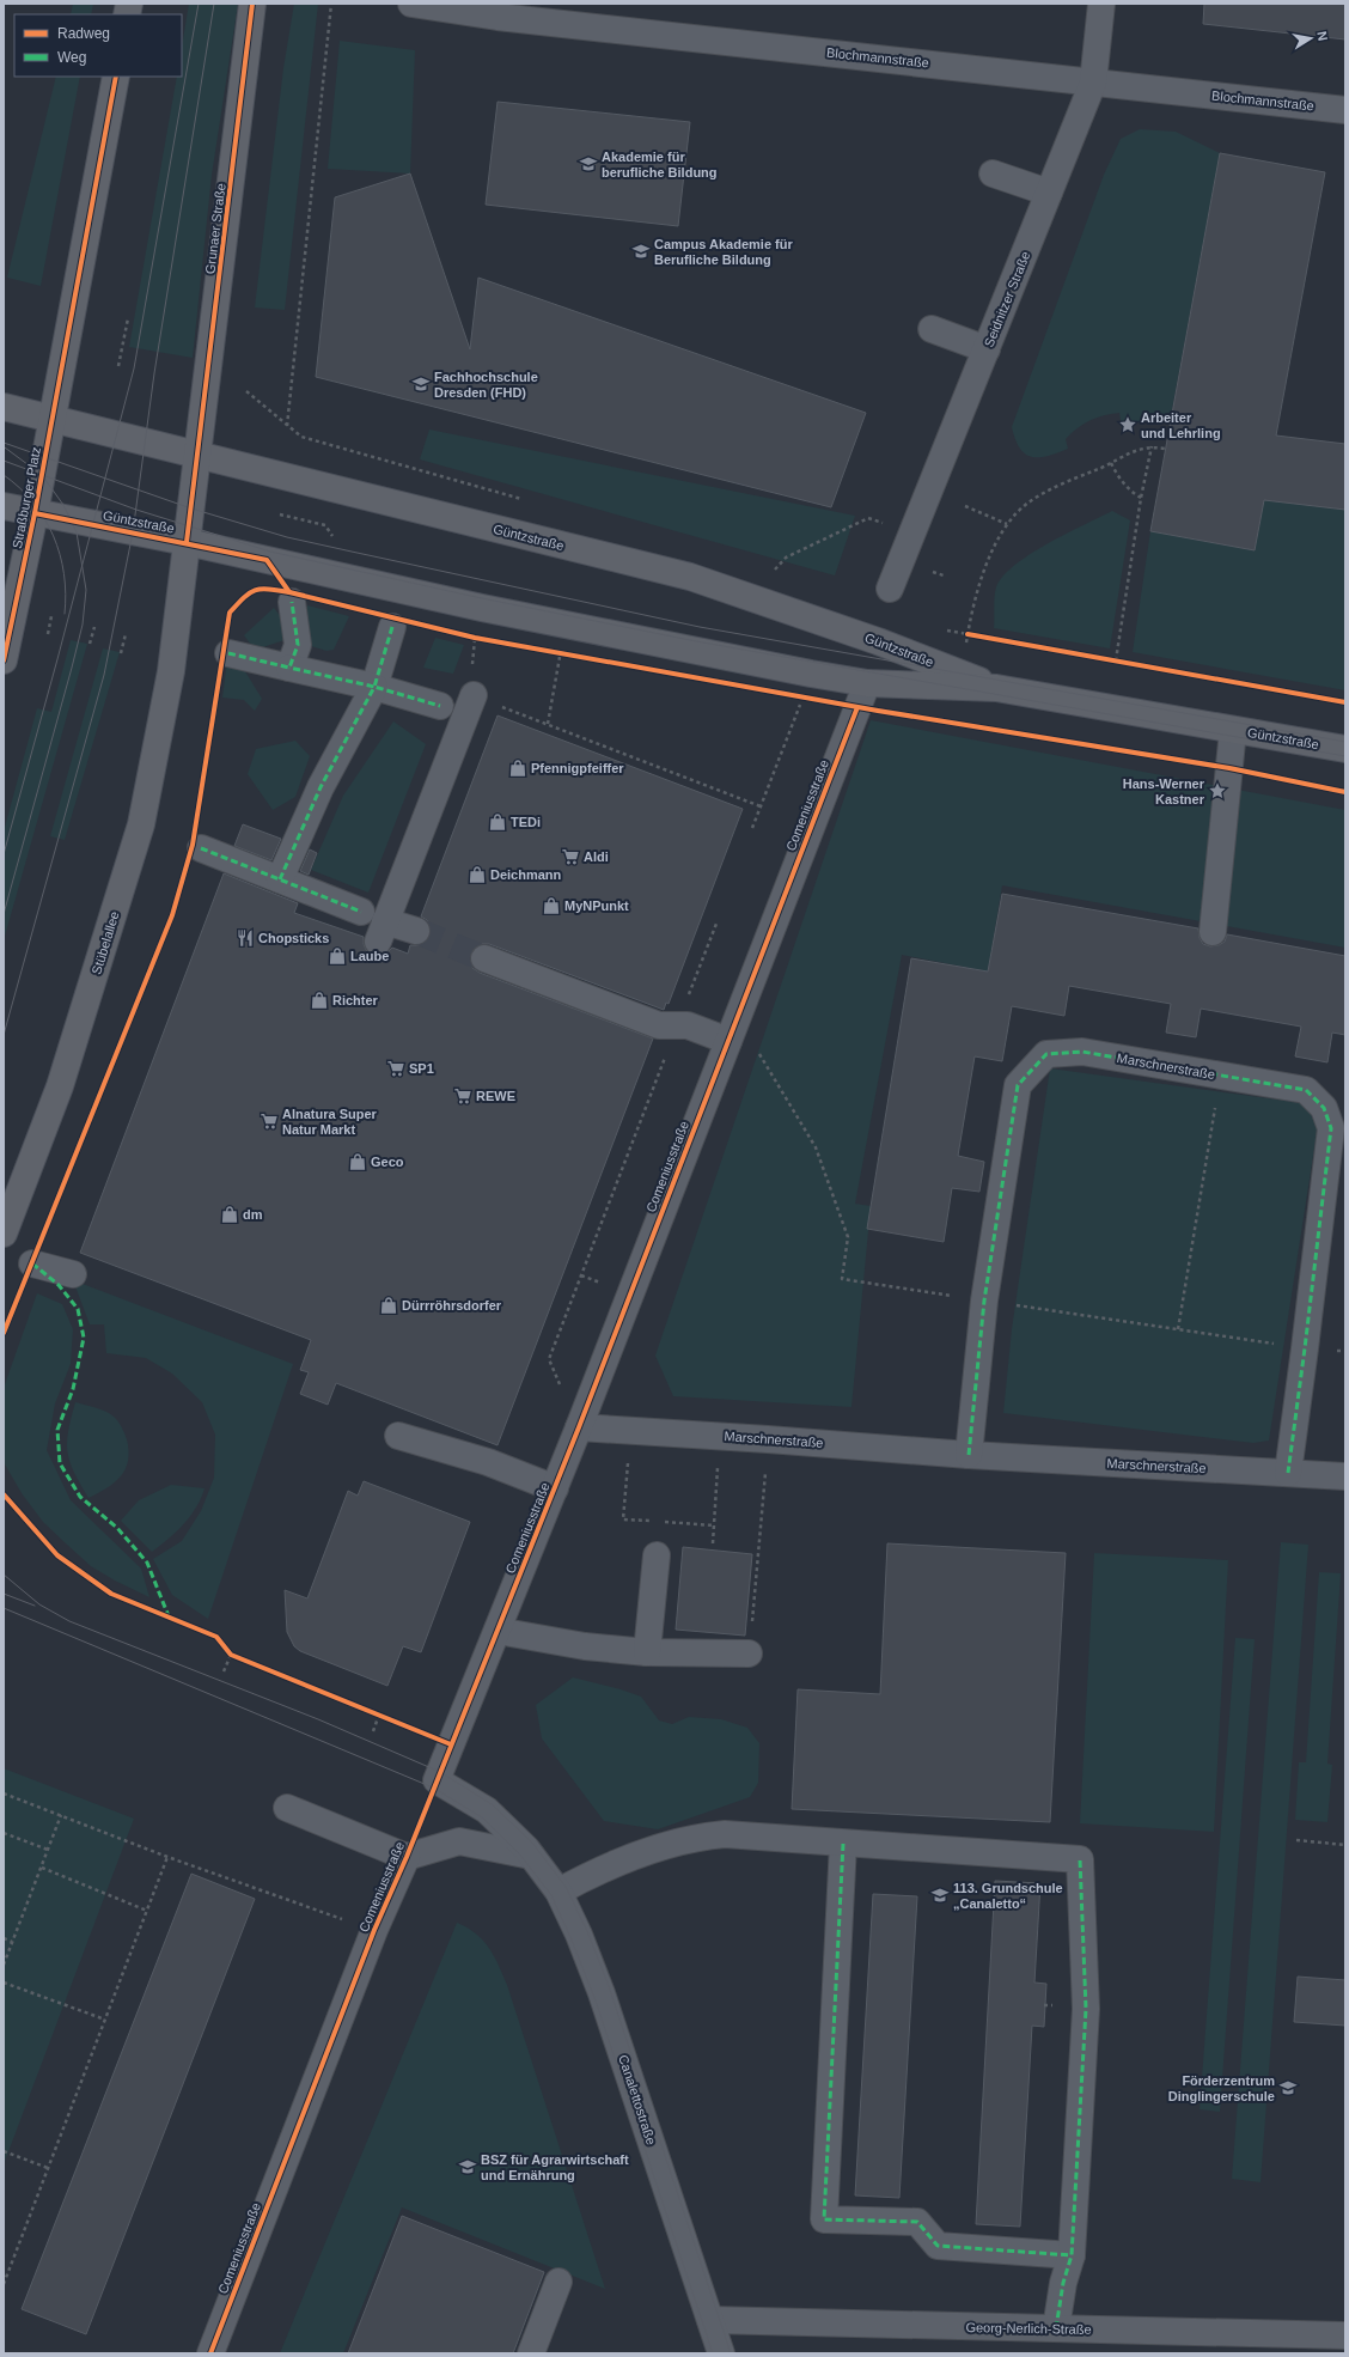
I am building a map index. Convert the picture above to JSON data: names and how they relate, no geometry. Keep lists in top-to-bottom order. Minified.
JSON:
{"streets":{"main road":["Grunaer Straße","Straßburger Platz","Güntzstraße","Stübelallee"],"street":["Blochmannstraße","Seidnitzer Straße","Comeniusstraße","Marschnerstraße","Canalettostraße","Georg-Nerlich-Straße"]},"crossings":[["Blochmannstraße","Seidnitzer Straße"],["Grunaer Straße","Güntzstraße"],["Straßburger Platz","Güntzstraße"],["Güntzstraße","Comeniusstraße"],["Güntzstraße","Stübelallee"],["Comeniusstraße","Marschnerstraße"],["Comeniusstraße","Canalettostraße"],["Canalettostraße","Georg-Nerlich-Straße"]],"places":{"school or university":["Akademie für berufliche Bildung","Campus Akademie für Berufliche Bildung","Fachhochschule Dresden (FHD)","113. Grundschule „Canaletto“","Förderzentrum Dinglingerschule","BSZ für Agrarwirtschaft und Ernährung"],"place":["Arbeiter und Lehrling","Hans-Werner Kastner"],"shop":["Pfennigpfeiffer","TEDi","Deichmann","MyNPunkt","Laube","Richter","Geco","dm","Dürrröhrsdorfer"],"supermarket":["Aldi","SP1","REWE","Alnatura Super Natur Markt"],"restaurant":["Chopsticks"]},"legend":["Radweg","Weg"],"north":"right"}
